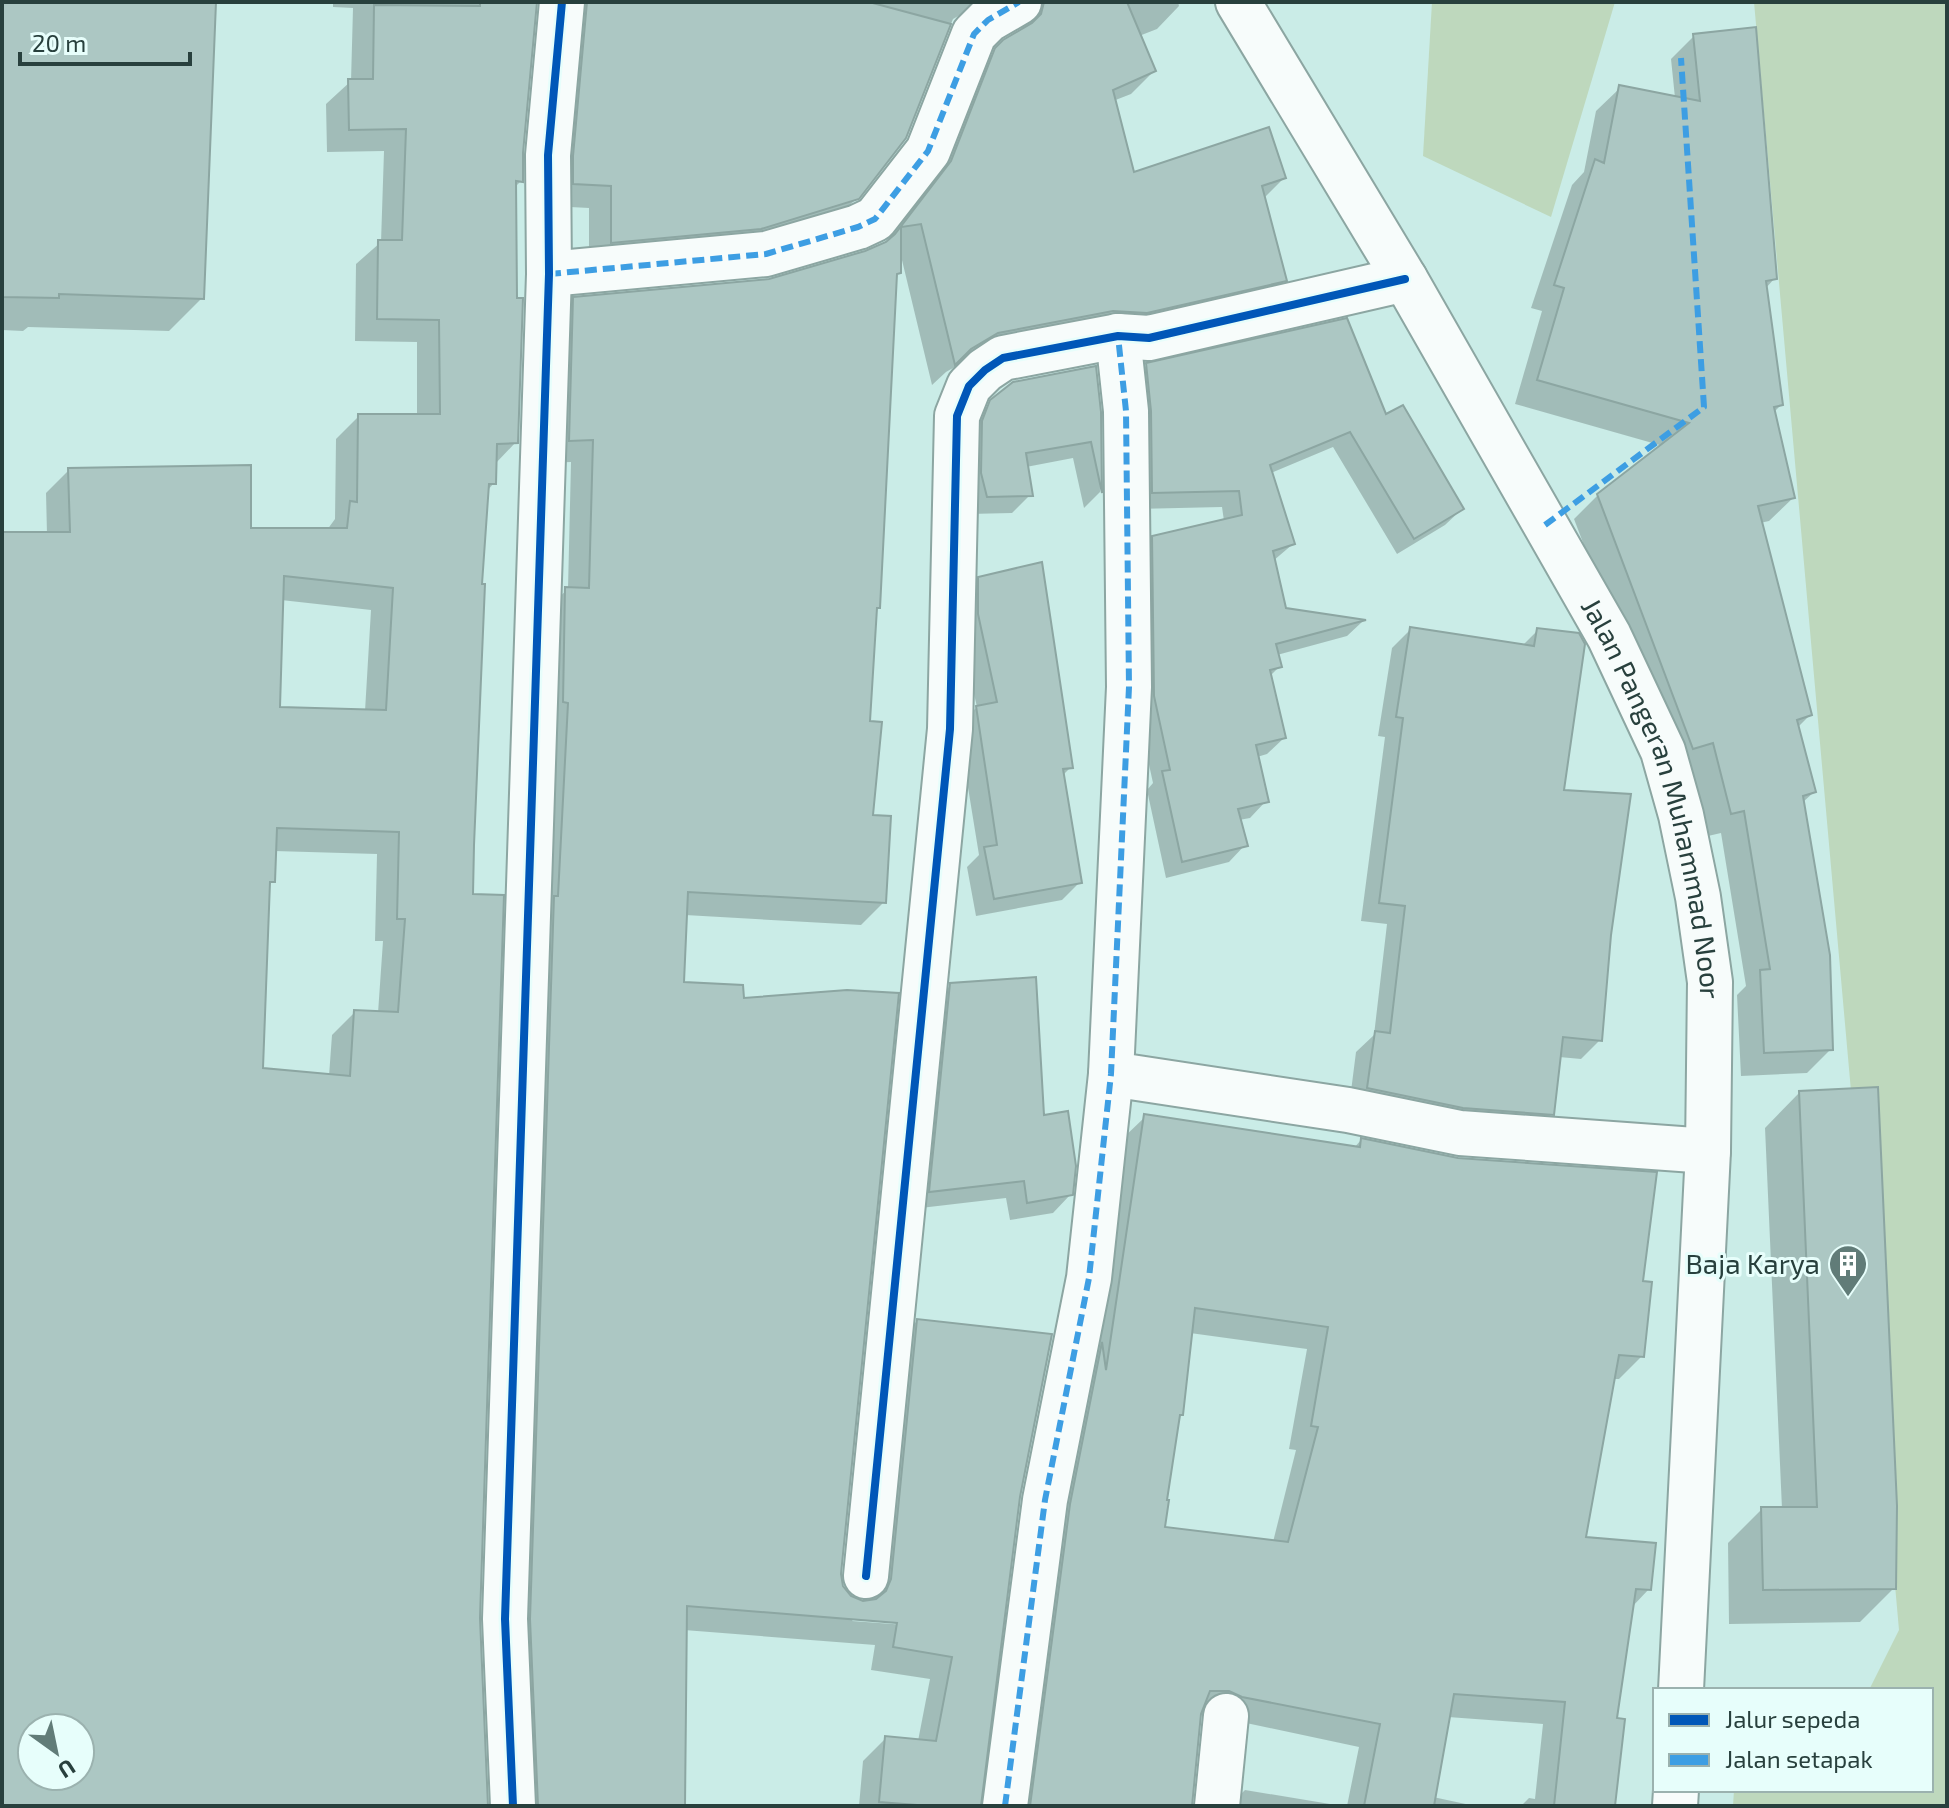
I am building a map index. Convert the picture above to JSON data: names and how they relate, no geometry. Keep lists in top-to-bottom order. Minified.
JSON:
{"streets":{"street":["Jalan Pangeran Muhammad Noor"]},"places":{"building":["Baja Karya"]},"legend":["Jalur sepeda","Jalan setapak"],"scale_bar":"20 m","north":"bottom right"}
